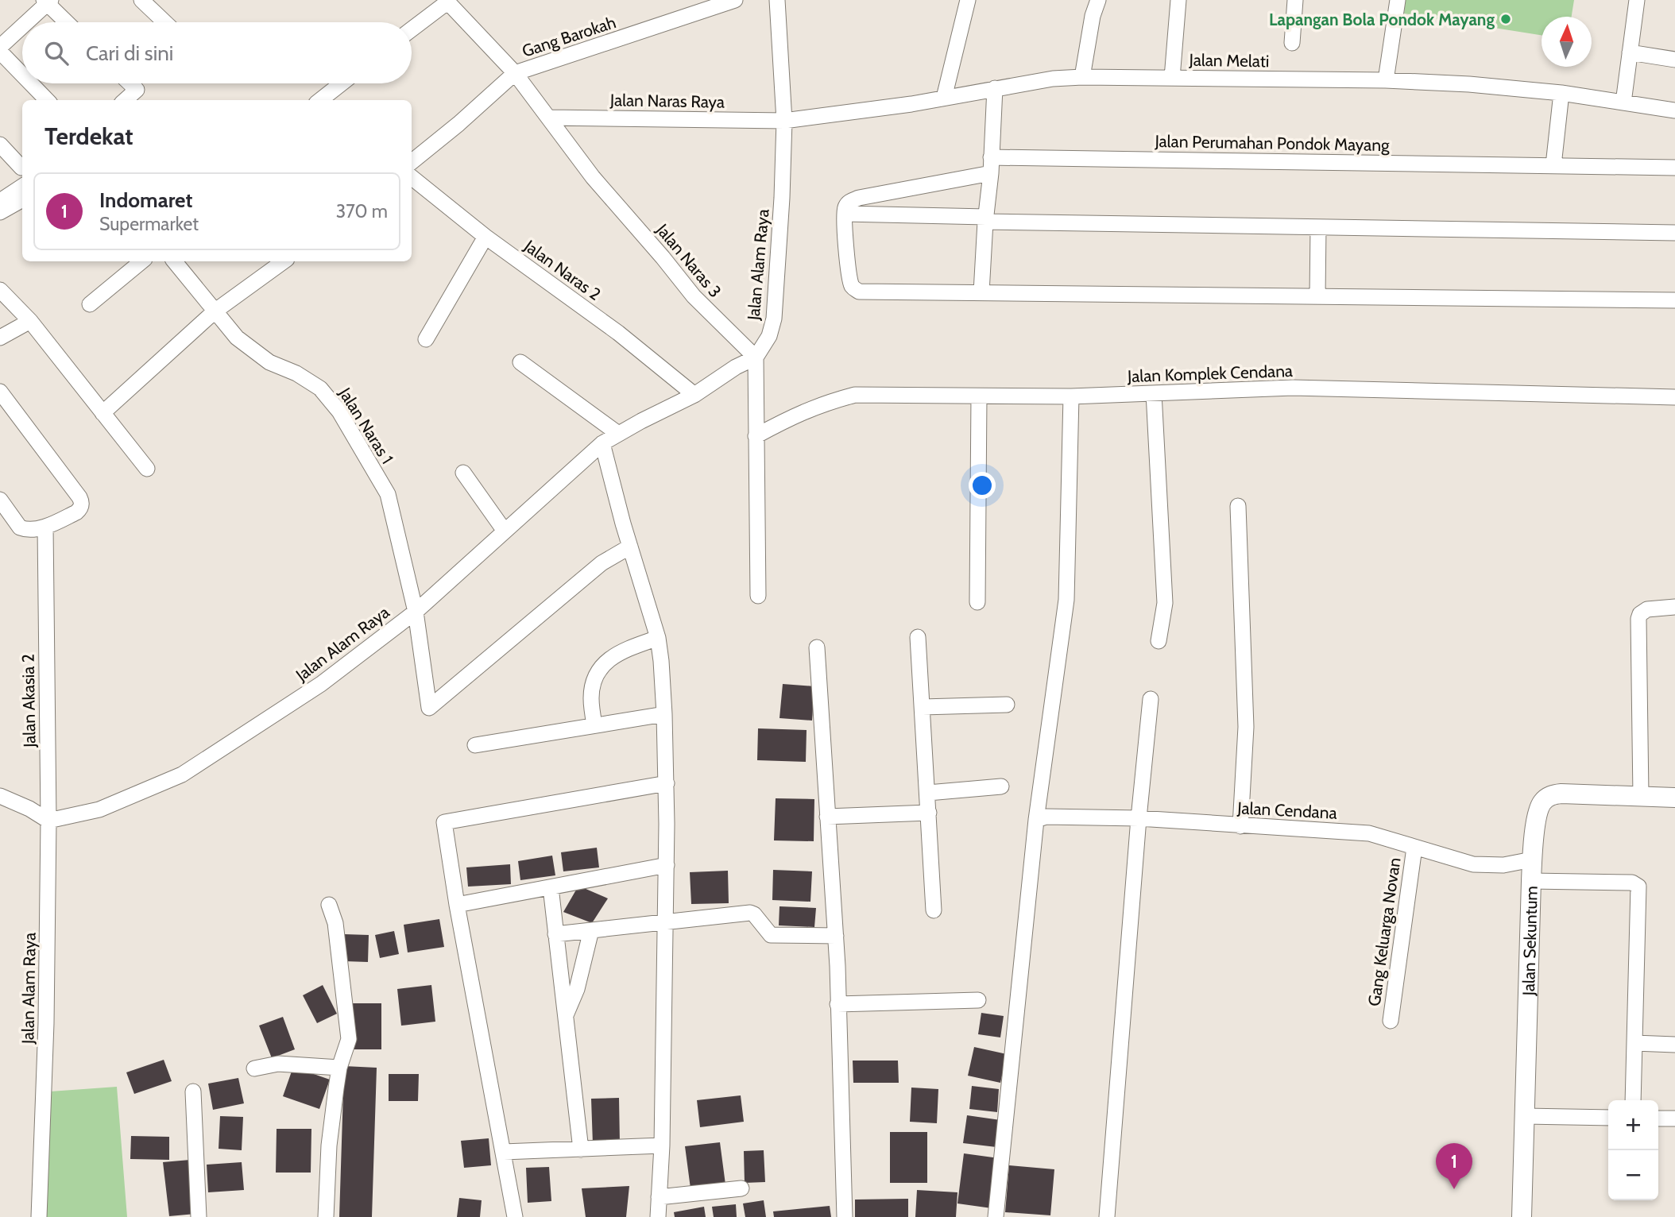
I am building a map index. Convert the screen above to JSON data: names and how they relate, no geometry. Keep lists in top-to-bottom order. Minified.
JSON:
{"streets":{"street":["Gang Barokah","Jalan Melati","Jalan Naras Raya","Jalan Perumahan Pondok Mayang","Jalan Naras 3","Jalan Alam Raya","Jalan Naras 2","Jalan Komplek Cendana","Jalan Naras 1","Jalan Akasia 2","Jalan Cendana","Gang Keluarga Novan","Jalan Sekuntum"]},"crossings":[["Gang Barokah","Jalan Naras 3"],["Jalan Melati","Jalan Naras Raya"],["Jalan Melati","Jalan Alam Raya"],["Jalan Naras Raya","Jalan Naras 3"],["Jalan Naras Raya","Jalan Alam Raya"],["Jalan Naras 3","Jalan Alam Raya"],["Jalan Alam Raya","Jalan Naras 2"],["Jalan Alam Raya","Jalan Naras 1"],["Jalan Alam Raya","Jalan Akasia 2"],["Jalan Cendana","Gang Keluarga Novan"],["Jalan Cendana","Jalan Sekuntum"]],"places":["Lapangan Bola Pondok Mayang"],"north":"top","page":{"search":"Cari di sini","heading":"Terdekat","list":[{"mark":"1","name":"Indomaret","note":"Supermarket","value":"370 m"}],"map_buttons":["+","−"],"pins":"1"}}
